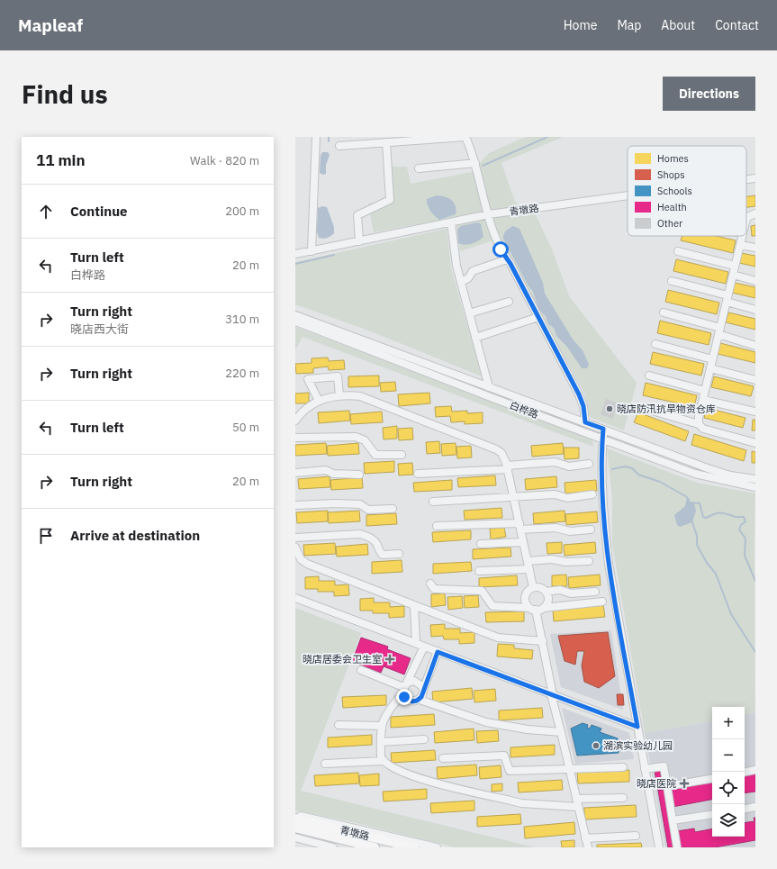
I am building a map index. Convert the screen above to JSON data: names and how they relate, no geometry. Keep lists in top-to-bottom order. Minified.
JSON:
{"streets":{"main road":["青墩路"],"street":["白桦路"]},"places":{"other":["晓店防汛抗旱物资仓库","湖滨实验幼儿园"],"health":["晓店居委会卫生室","晓店医院"]},"legend":["Homes","Shops","Schools","Health","Other"],"page":{"header":"Mapleaf","nav":["Home","Map","About","Contact"],"buttons":"Directions","title":"Find us","heading":["11 min","Walk · 820 m"],"list":[["Continue","200 m"],["Turn left","白桦路","20 m"],["Turn right","晓店西大街","310 m"],["Turn right","220 m"],["Turn left","50 m"],["Turn right","20 m"],"Arrive at destination"],"map_buttons":["+","−"]}}
